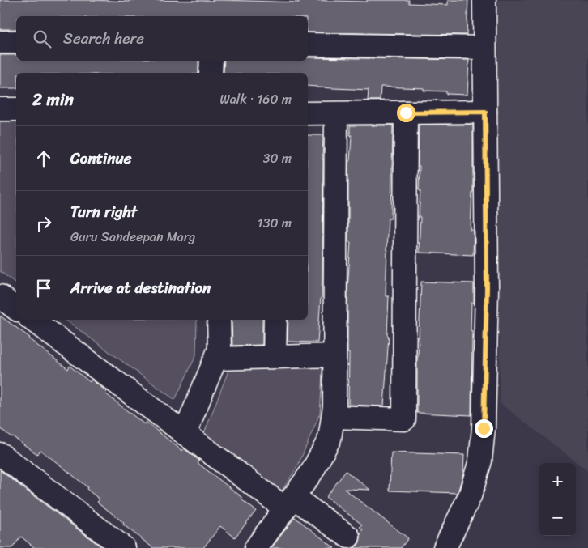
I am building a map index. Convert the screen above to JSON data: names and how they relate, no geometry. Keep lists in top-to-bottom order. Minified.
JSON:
{"page":{"search":"Search here","heading":["2 min","Walk · 160 m"],"list":[["Continue","30 m"],["Turn right","Guru Sandeepan Marg","130 m"],"Arrive at destination"],"map_buttons":["+","−"]}}
